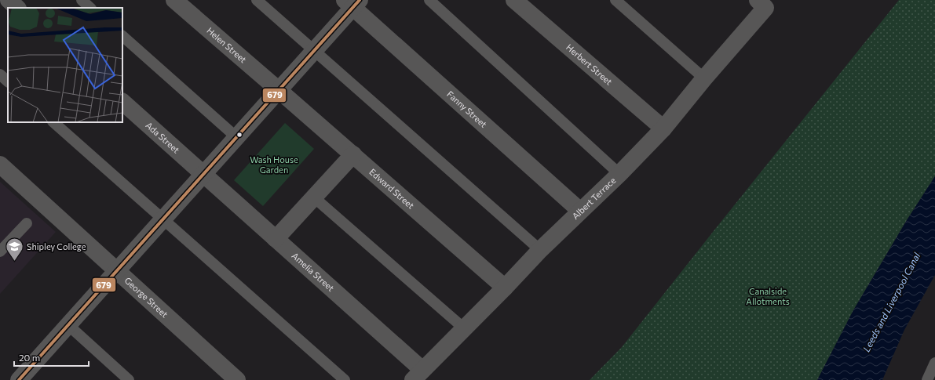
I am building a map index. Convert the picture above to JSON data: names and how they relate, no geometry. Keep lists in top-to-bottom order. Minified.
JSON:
{"streets":{"street":["Helen Street","Herbert Street","Fanny Street","Ada Street","Edward Street","Albert Terrace","Amelia Street","George Street"]},"crossings":[["Helen Street","Edward Street"],["Herbert Street","Albert Terrace"],["Fanny Street","Albert Terrace"],["Ada Street","Amelia Street"],["Edward Street","Albert Terrace"],["Albert Terrace","Amelia Street"]],"water":["Leeds and Liverpool Canal"],"parks":["Wash House Garden","Canalside Allotments"],"places":{"school or university":["Shipley College"]},"lines":["transit line 679"],"scale_bar":"20 m"}
